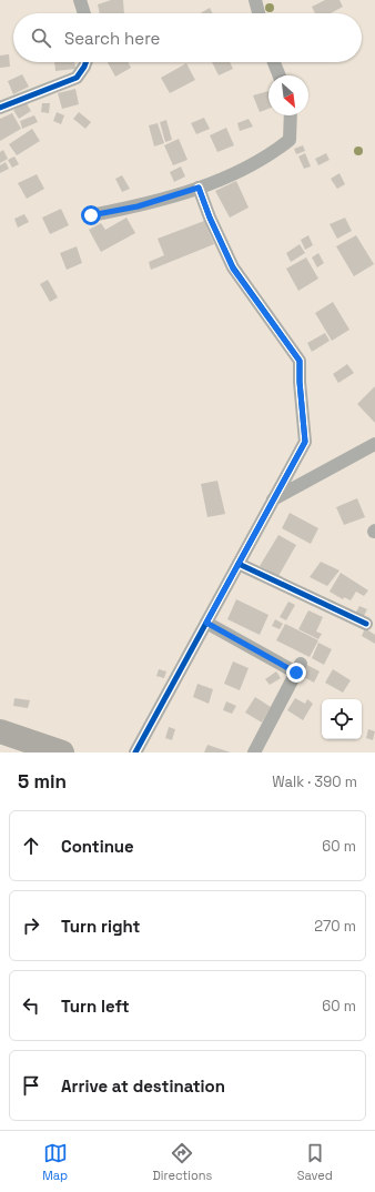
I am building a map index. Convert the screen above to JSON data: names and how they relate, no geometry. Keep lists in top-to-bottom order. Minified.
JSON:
{"north":"bottom right","page":{"search":"Search here","heading":["5 min","Walk · 390 m"],"list":[["Continue","60 m"],["Turn right","270 m"],["Turn left","60 m"],"Arrive at destination"],"nav":["Map","Directions","Saved"]}}
